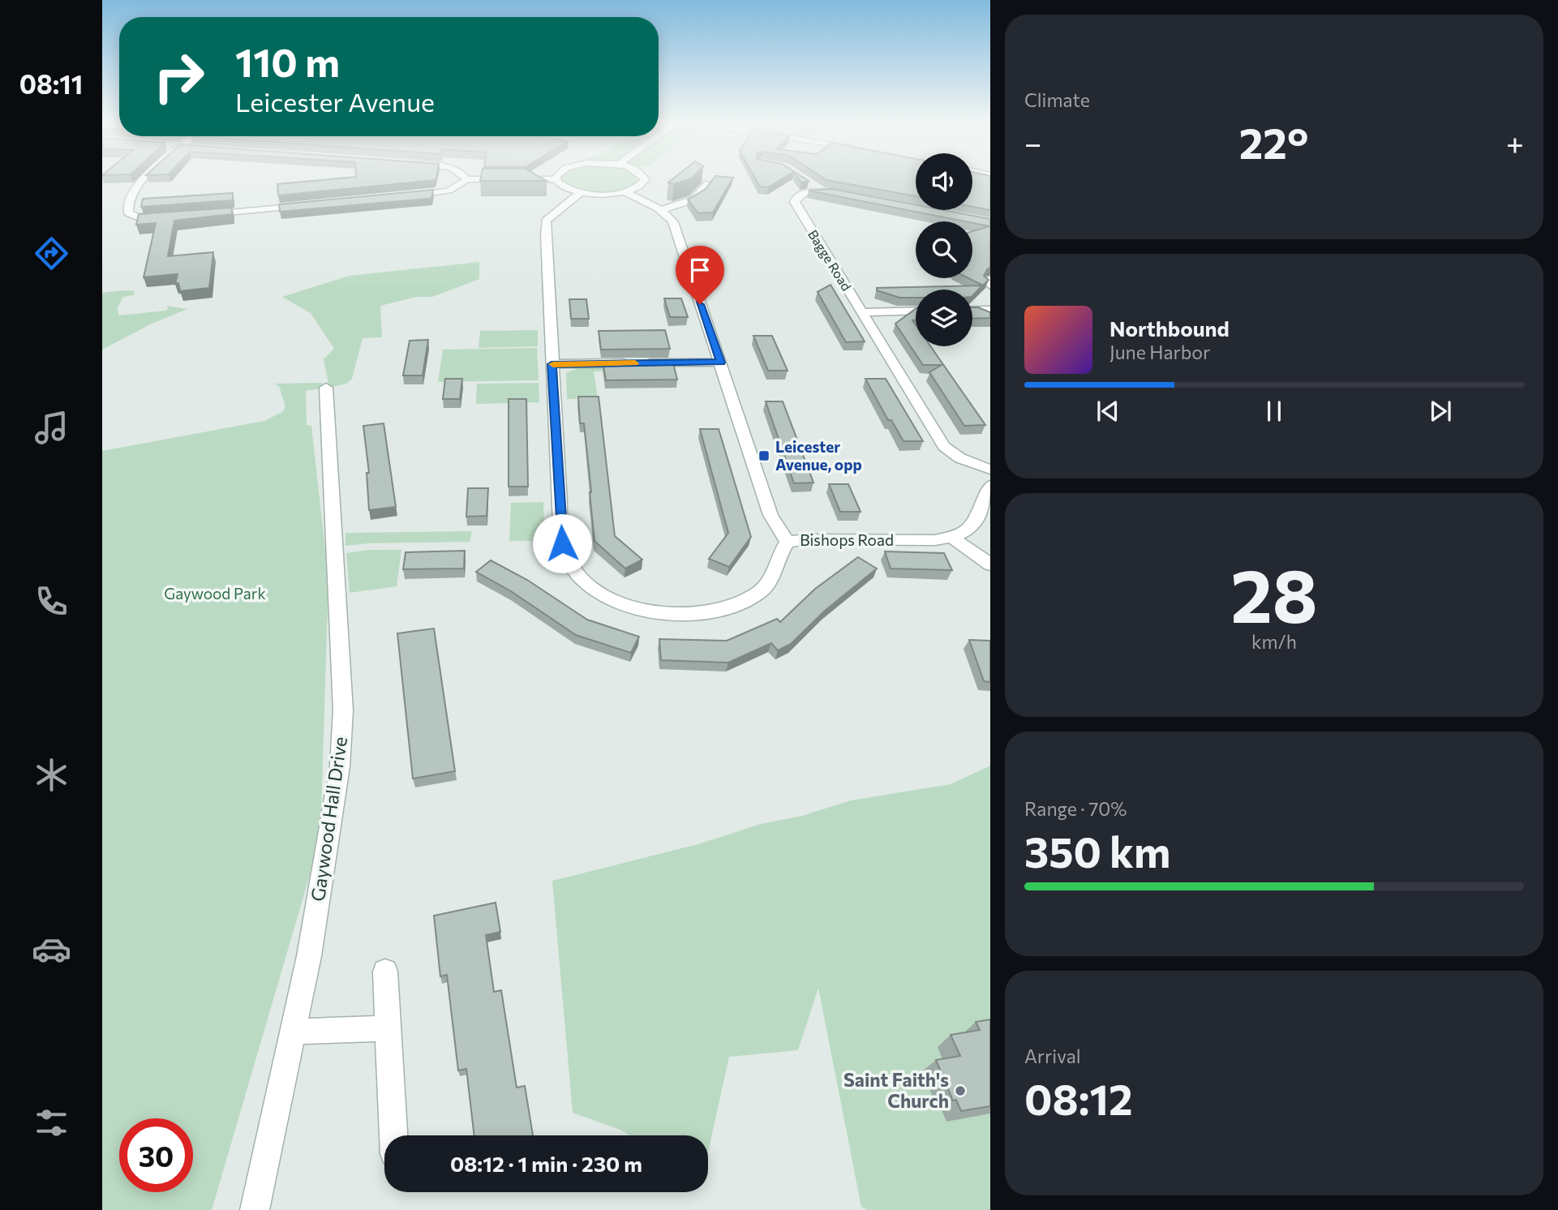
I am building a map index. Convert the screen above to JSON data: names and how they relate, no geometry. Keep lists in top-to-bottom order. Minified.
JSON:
{"streets":{"street":["Bagge Road","Bishops Road","Gaywood Hall Drive"]},"parks":["Gaywood Park"],"places":{"transit":["Leicester Avenue, opp"],"other":["Saint Faith's Church"]},"page":{"tabs":"08:11","tile":["Climate",["28","km/h"],["Range · 70%","350 km"],["Arrival","08:12"]],"turn":["110 m","Leicester Avenue"],"heat":["−","22°","+"],"song":["Northbound","June Harbor"],"limit":"30","trip":"08:12 · 1 min · 230 m"}}
